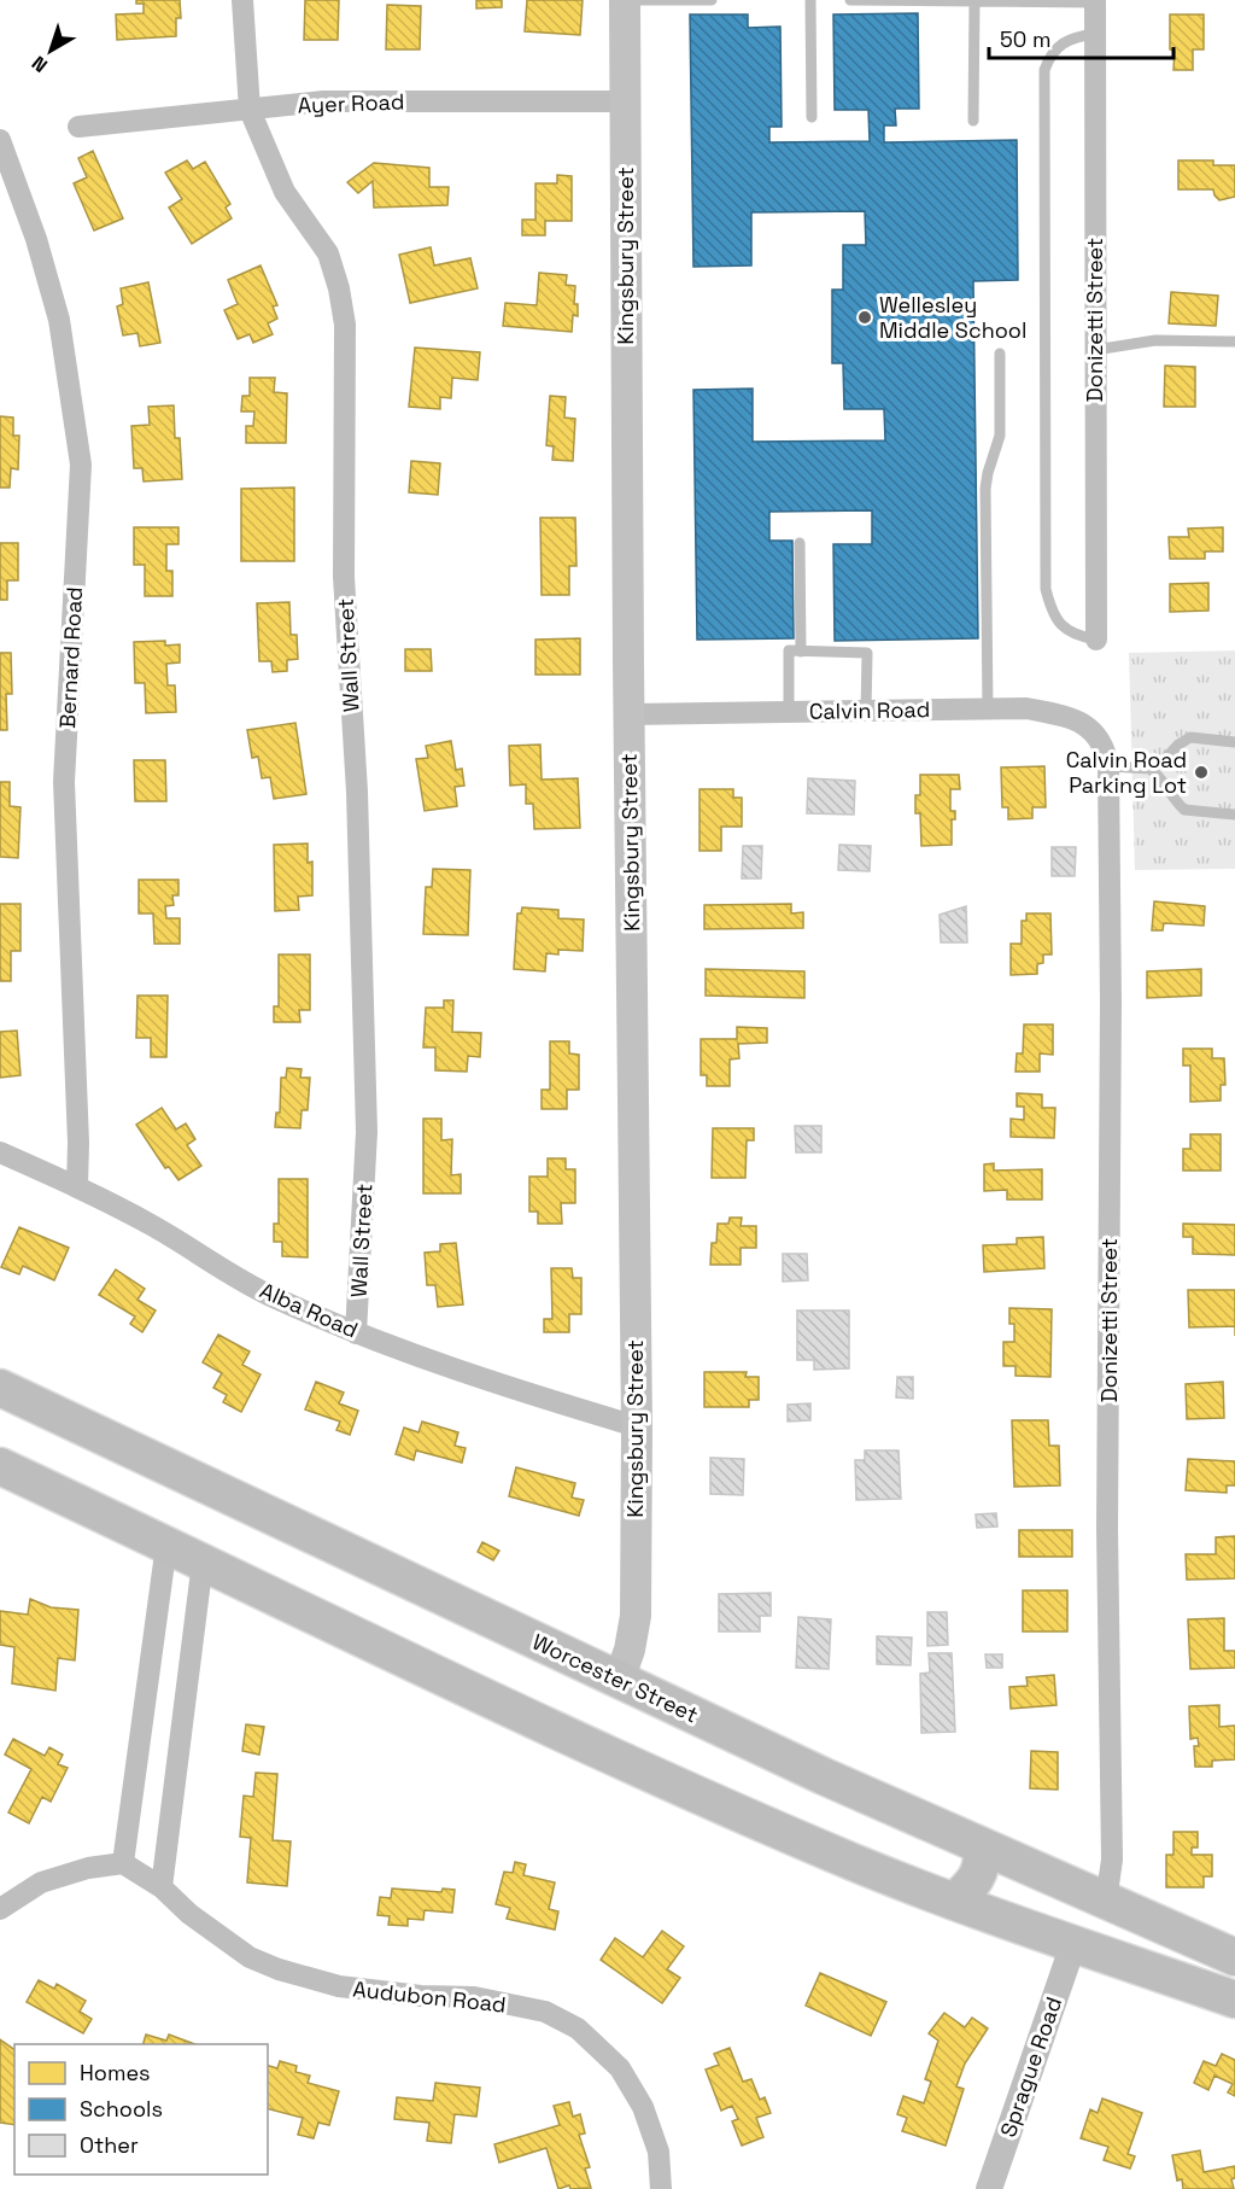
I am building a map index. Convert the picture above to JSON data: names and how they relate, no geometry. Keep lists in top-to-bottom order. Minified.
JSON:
{"streets":{"highway":["Worcester Street"],"main road":["Kingsbury Street"],"street":["Ayer Road","Donizetti Street","Wall Street","Bernard Road","Calvin Road","Alba Road","Audubon Road","Sprague Road"]},"crossings":[["Ayer Road","Kingsbury Street"],["Ayer Road","Wall Street"],["Kingsbury Street","Calvin Road"],["Kingsbury Street","Alba Road"],["Kingsbury Street","Worcester Street"],["Donizetti Street","Calvin Road"],["Donizetti Street","Worcester Street"],["Wall Street","Alba Road"],["Bernard Road","Alba Road"]],"places":["Wellesley Middle School","Calvin Road Parking Lot"],"legend":["Homes","Schools","Other"],"scale_bar":"50 m","north":"bottom left"}
